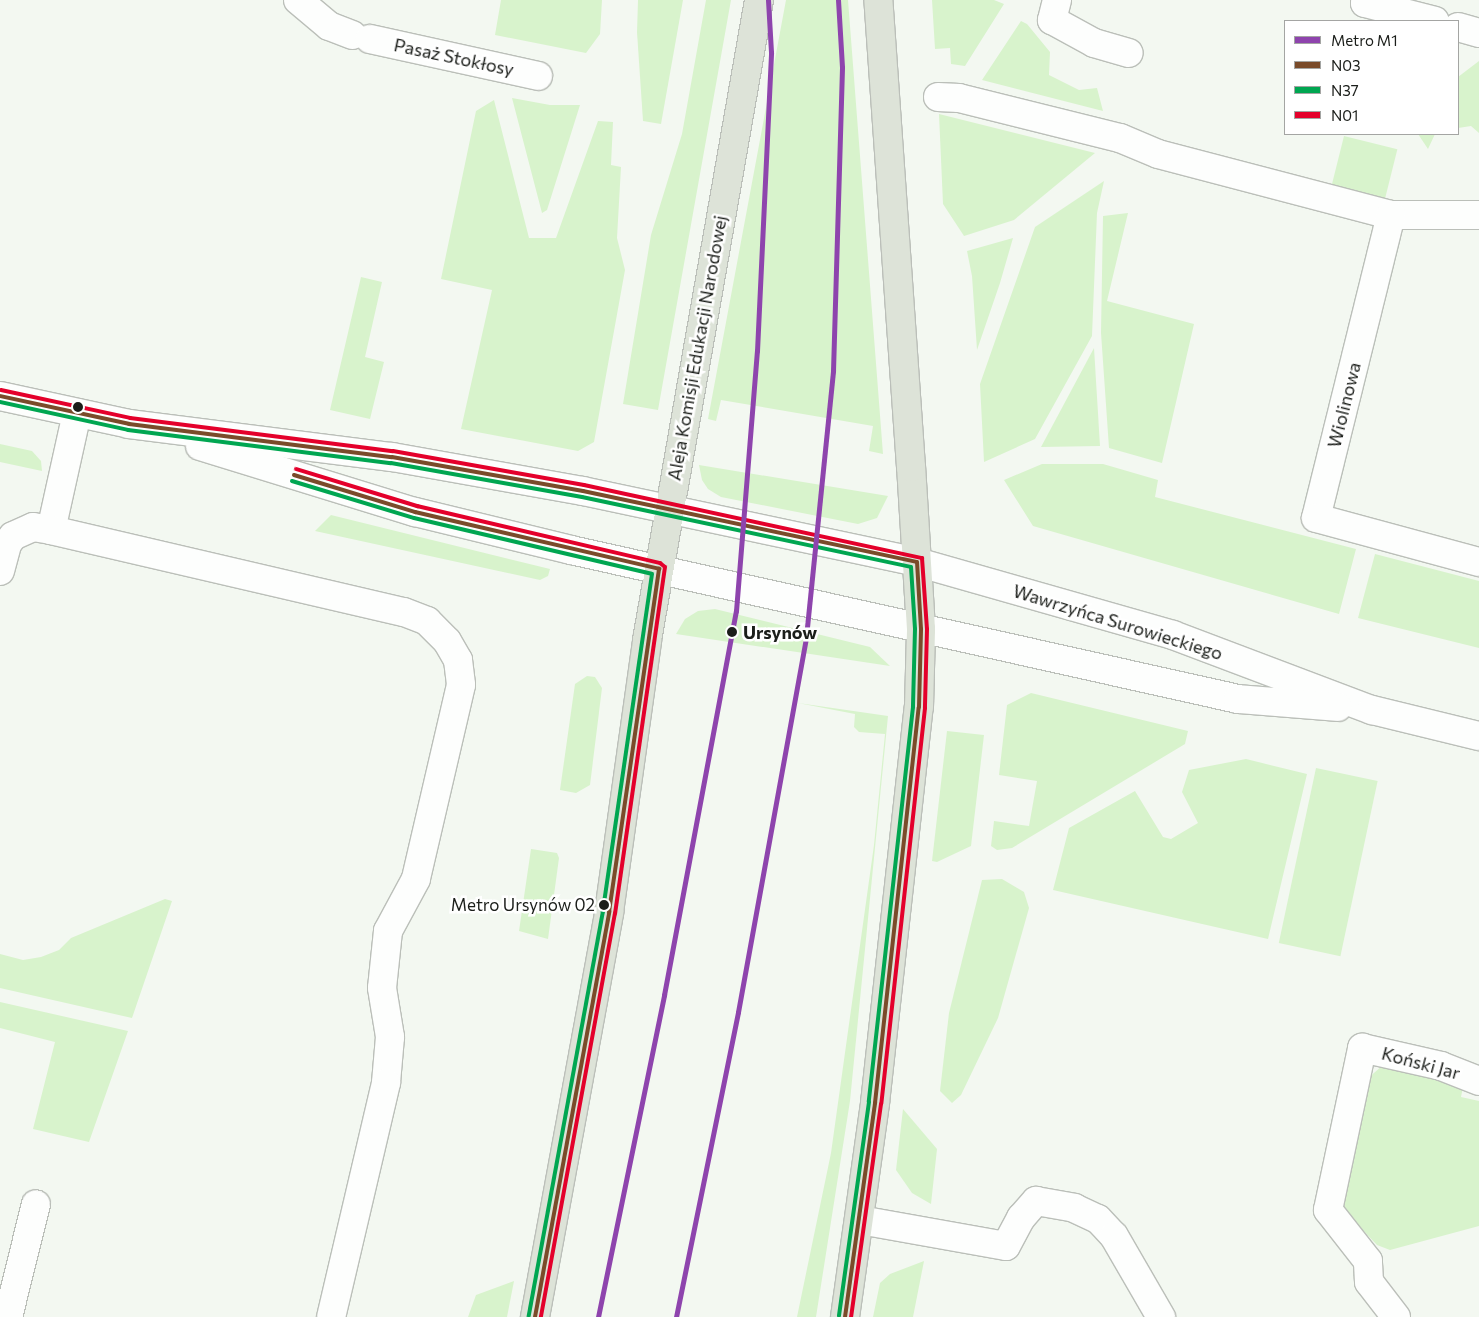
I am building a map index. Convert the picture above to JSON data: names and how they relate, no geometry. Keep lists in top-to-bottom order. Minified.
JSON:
{"streets":{"main road":["Aleja Komisji Edukacji Narodowej"],"street":["Pasaż Stokłosy","Wiolinowa","Wawrzyńca Surowieckiego","Koński Jar"]},"crossings":[["Aleja Komisji Edukacji Narodowej","Wawrzyńca Surowieckiego"]],"places":["Ursynów","Metro Ursynów 02"],"lines":["metro line M1","transit line N01","transit line N03","transit line N37"],"legend":["Metro M1","N03","N37","N01"]}
